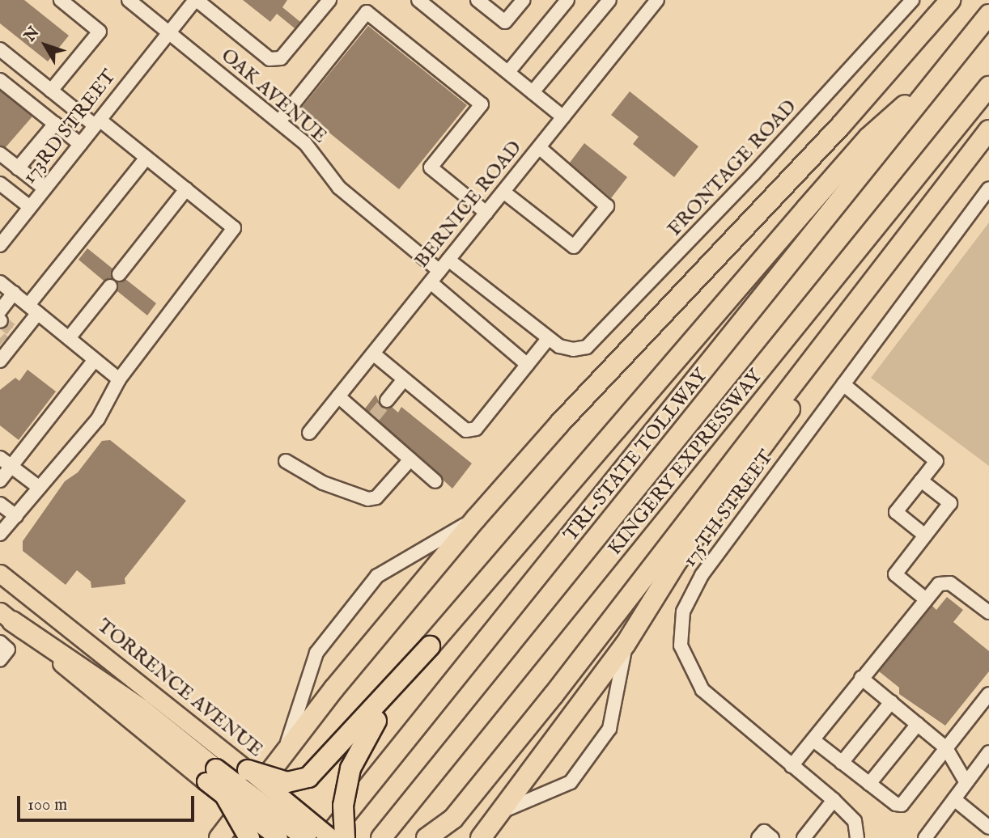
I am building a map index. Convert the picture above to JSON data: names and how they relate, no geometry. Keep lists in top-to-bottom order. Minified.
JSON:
{"streets":{"highway":["TRI-STATE TOLLWAY","KINGERY EXPRESSWAY"],"main road":["TORRENCE AVENUE"],"street":["OAK AVENUE","173RD STREET","FRONTAGE ROAD","BERNICE ROAD","175TH STREET"]},"crossings":[["OAK AVENUE","173RD STREET"],["OAK AVENUE","BERNICE ROAD"]],"scale_bar":"100 m","north":"top left"}
